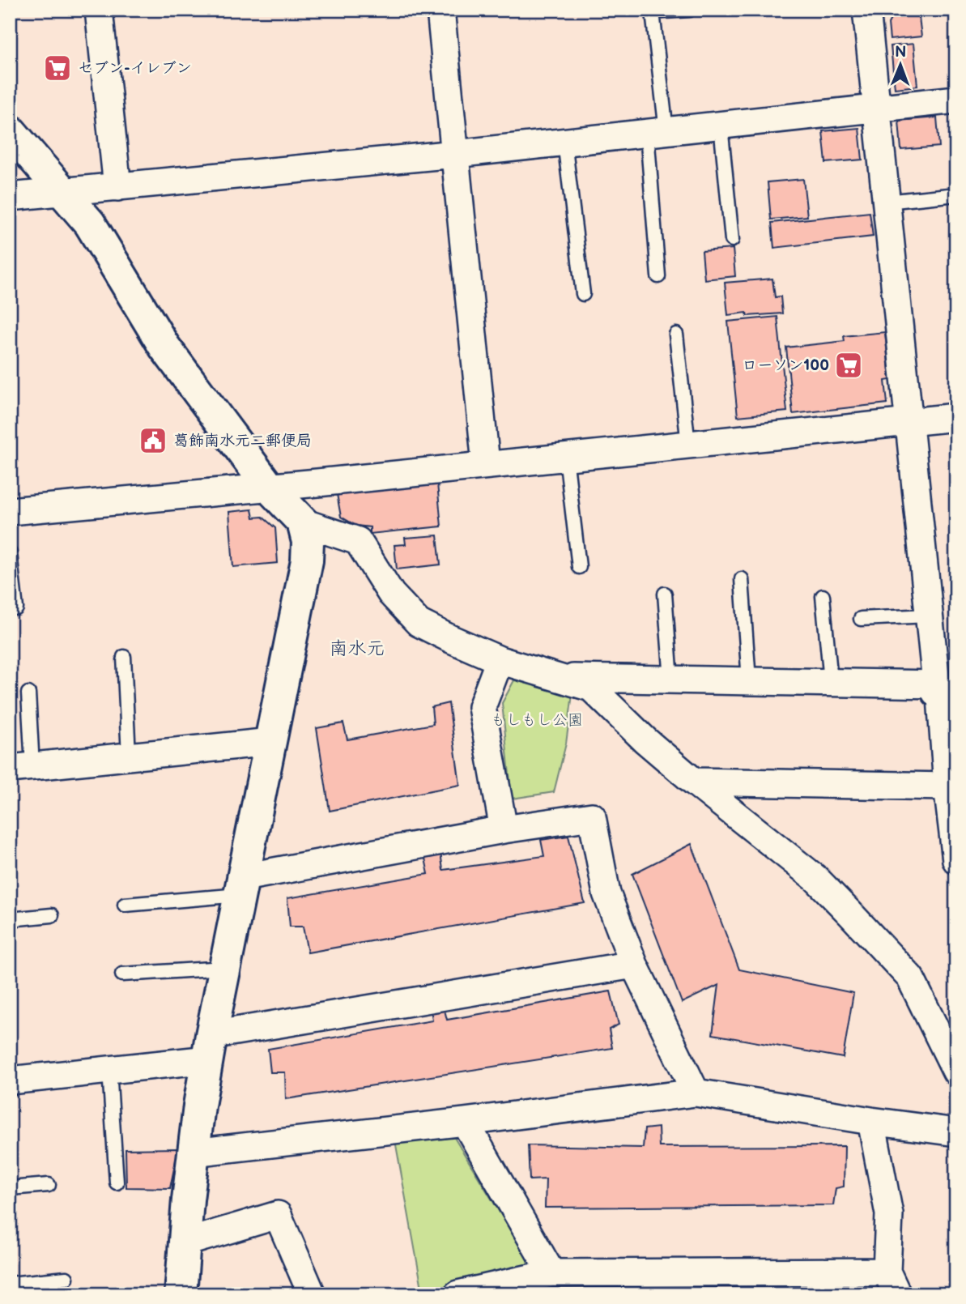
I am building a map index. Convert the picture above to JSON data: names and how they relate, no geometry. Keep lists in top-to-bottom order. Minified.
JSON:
{"districts":["南水元"],"parks":["もしもし公園"],"places":{"supermarket":["セブン-イレブン","ローソン100"],"public building":["葛飾南水元二郵便局"]},"north":"top"}
